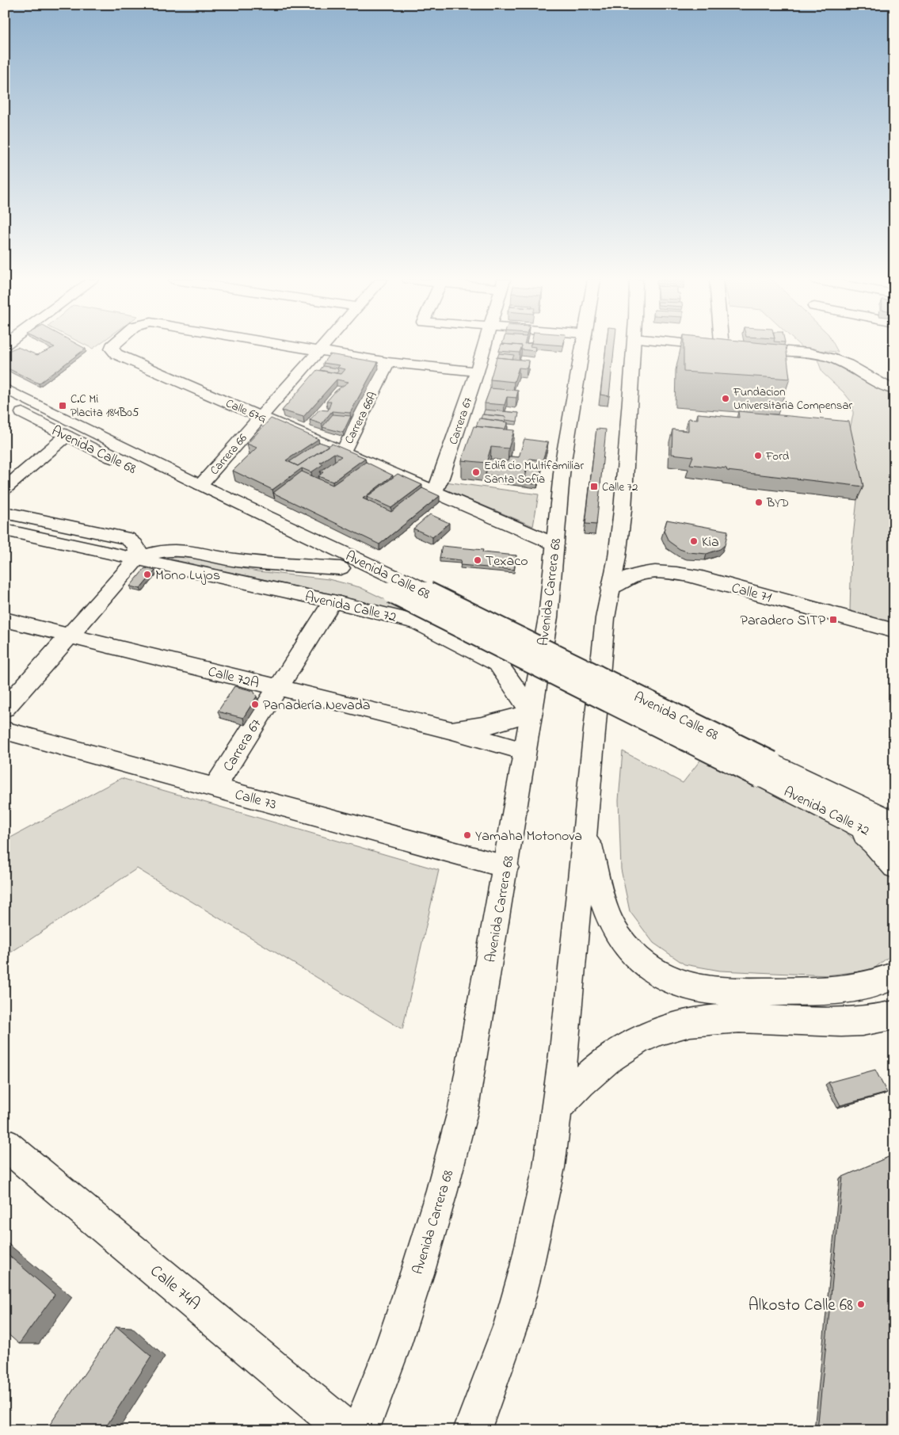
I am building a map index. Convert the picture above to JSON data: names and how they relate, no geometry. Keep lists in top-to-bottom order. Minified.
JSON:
{"streets":{"street":["Calle 67G","Carrera 66A","Carrera 67","Avenida Calle 68","Carrera 66","Avenida Carrera 68","Calle 71","Avenida Calle 72","Calle 72A","Calle 73","Calle 74A"]},"crossings":[["Calle 67G","Carrera 66A"],["Calle 67G","Carrera 67"],["Calle 67G","Carrera 66"],["Calle 67G","Avenida Carrera 68"],["Carrera 67","Avenida Calle 72"],["Carrera 67","Calle 72A"],["Carrera 67","Calle 73"],["Avenida Calle 68","Carrera 66"],["Avenida Calle 68","Avenida Calle 72"],["Avenida Carrera 68","Avenida Calle 72"],["Avenida Carrera 68","Calle 72A"],["Avenida Carrera 68","Calle 73"],["Avenida Calle 72","Calle 72A"]],"places":{"other":["Fundacion Universitaria Compensar","Ford","Edificio Multifamiliar Santa Sofía","BYD","Kia","Texaco","Mono Lujos","Panadería Nevada","Yamaha Motonova","Alkosto Calle 68"],"transit":["C.C Mi Placita 184B05","Calle 72","Paradero SITP"]}}
